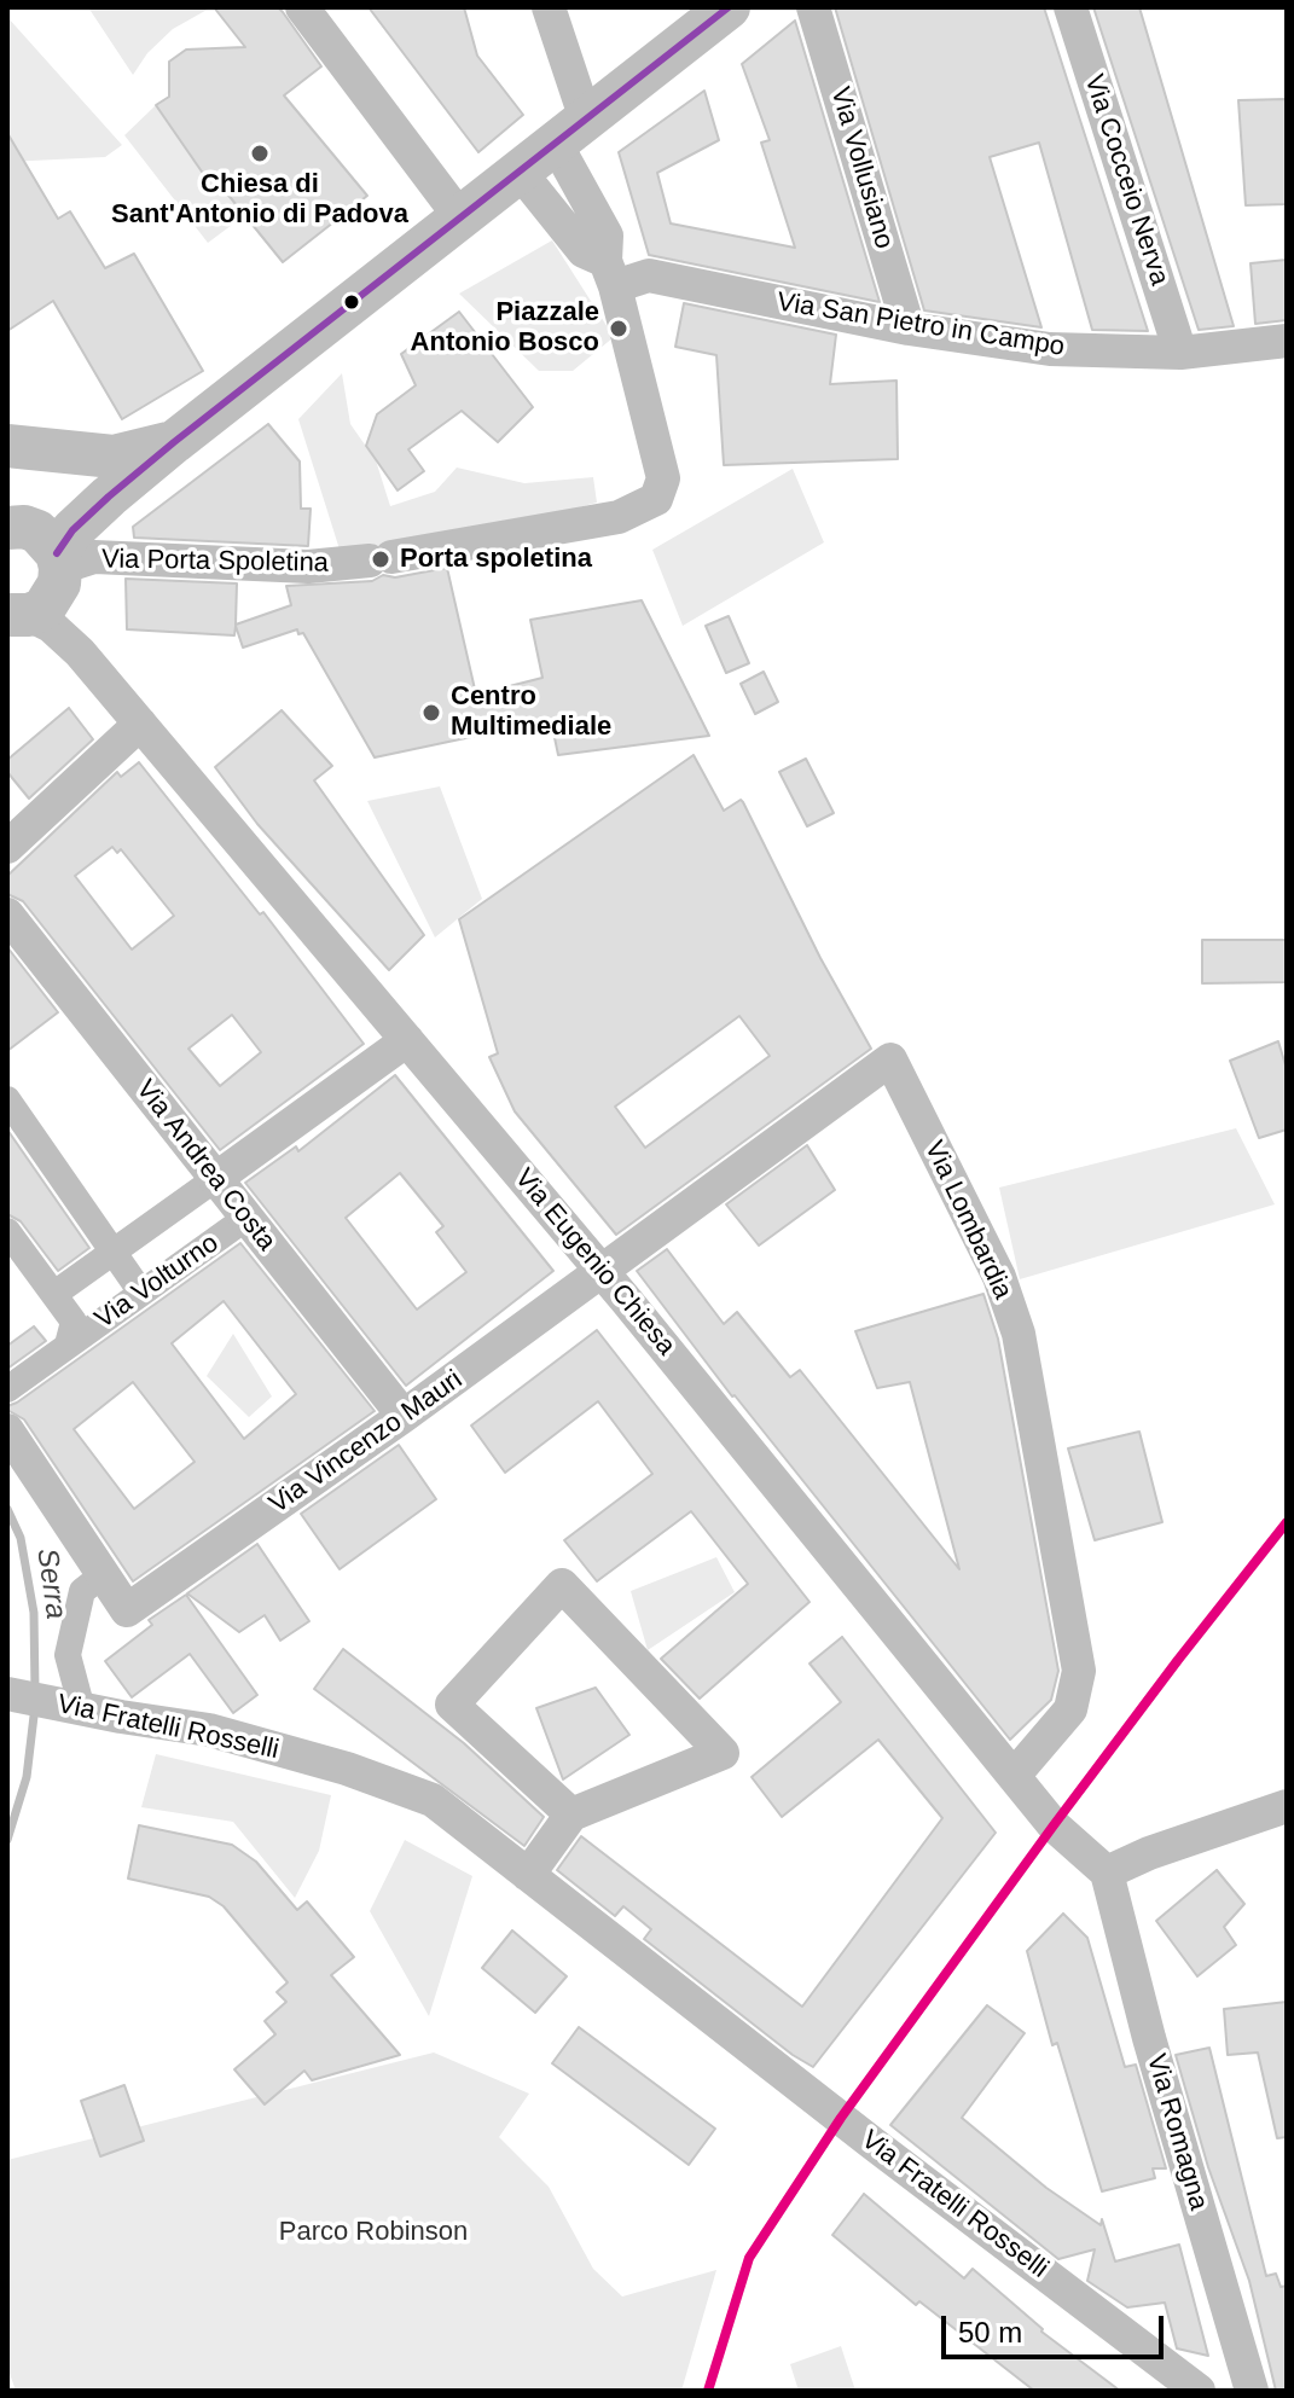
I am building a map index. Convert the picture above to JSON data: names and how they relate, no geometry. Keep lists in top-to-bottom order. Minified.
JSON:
{"streets":{"street":["Via Vollusiano","Via Cocceio Nerva","Via San Pietro in Campo","Via Porta Spoletina","Via Andrea Costa","Via Lombardia","Via Eugenio Chiesa","Via Volturno","Via Vincenzo Mauri","Via Fratelli Rosselli","Via Romagna"]},"crossings":[["Via Vollusiano","Via San Pietro in Campo"],["Via Cocceio Nerva","Via San Pietro in Campo"],["Via San Pietro in Campo","Via Porta Spoletina"],["Via Porta Spoletina","Via Eugenio Chiesa"],["Via Andrea Costa","Via Volturno"],["Via Andrea Costa","Via Vincenzo Mauri"],["Via Lombardia","Via Eugenio Chiesa"],["Via Lombardia","Via Vincenzo Mauri"],["Via Eugenio Chiesa","Via Vincenzo Mauri"],["Via Eugenio Chiesa","Via Romagna"]],"water":["Serra"],"parks":["Parco Robinson"],"places":["Chiesa di Sant'Antonio di Padova","Piazzale Antonio Bosco","Porta spoletina","Centro Multimediale"],"scale_bar":"50 m"}
